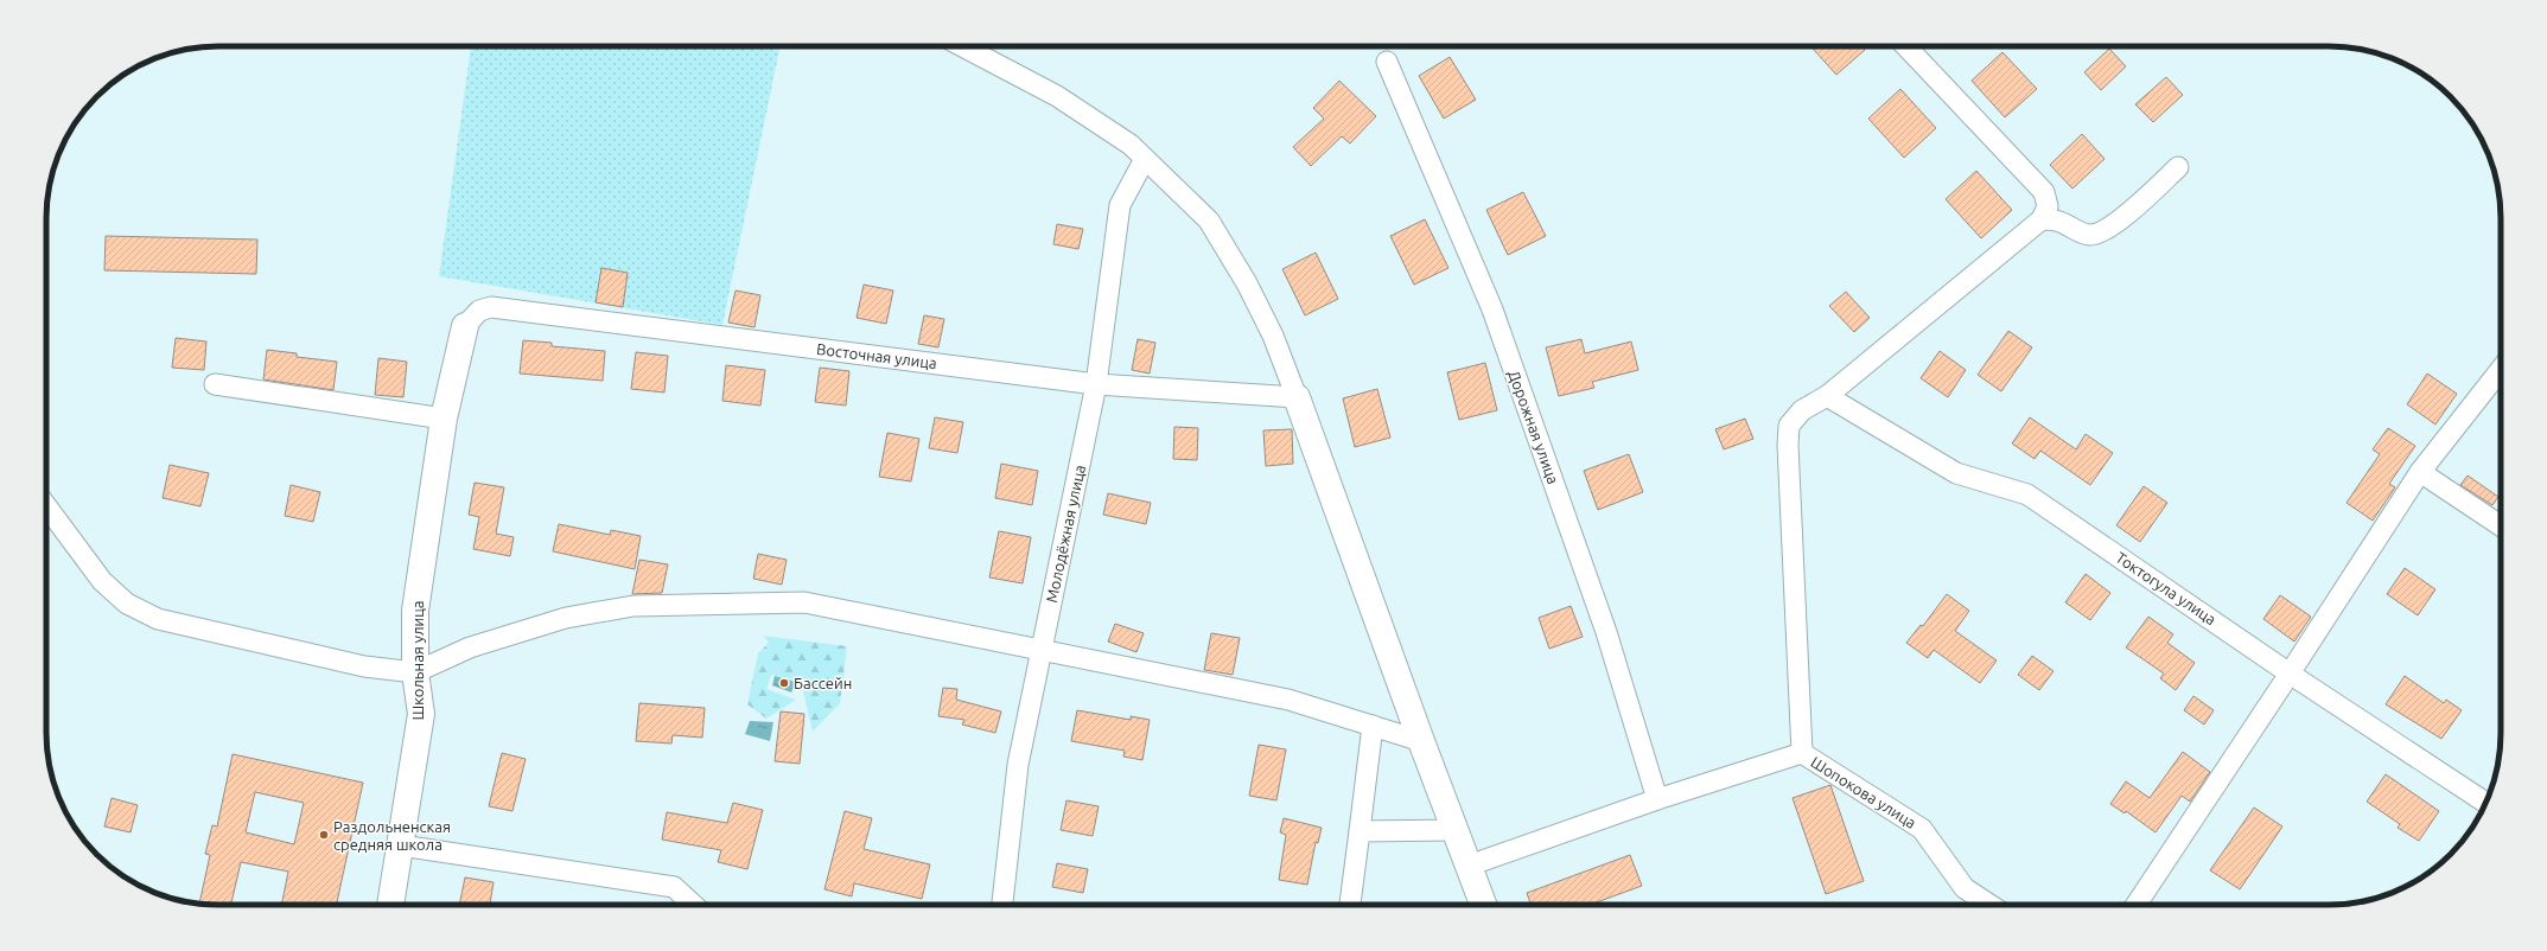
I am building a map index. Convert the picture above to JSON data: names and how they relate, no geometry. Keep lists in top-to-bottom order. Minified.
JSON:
{"streets":{"street":["Восточная улица","Дорожная улица","Молодёжная улица","Токтогула улица","Школьная улица","Шопокова улица"]},"crossings":[["Восточная улица","Молодёжная улица"],["Восточная улица","Школьная улица"]],"places":["Бассейн","Раздольненская средняя школа"]}
